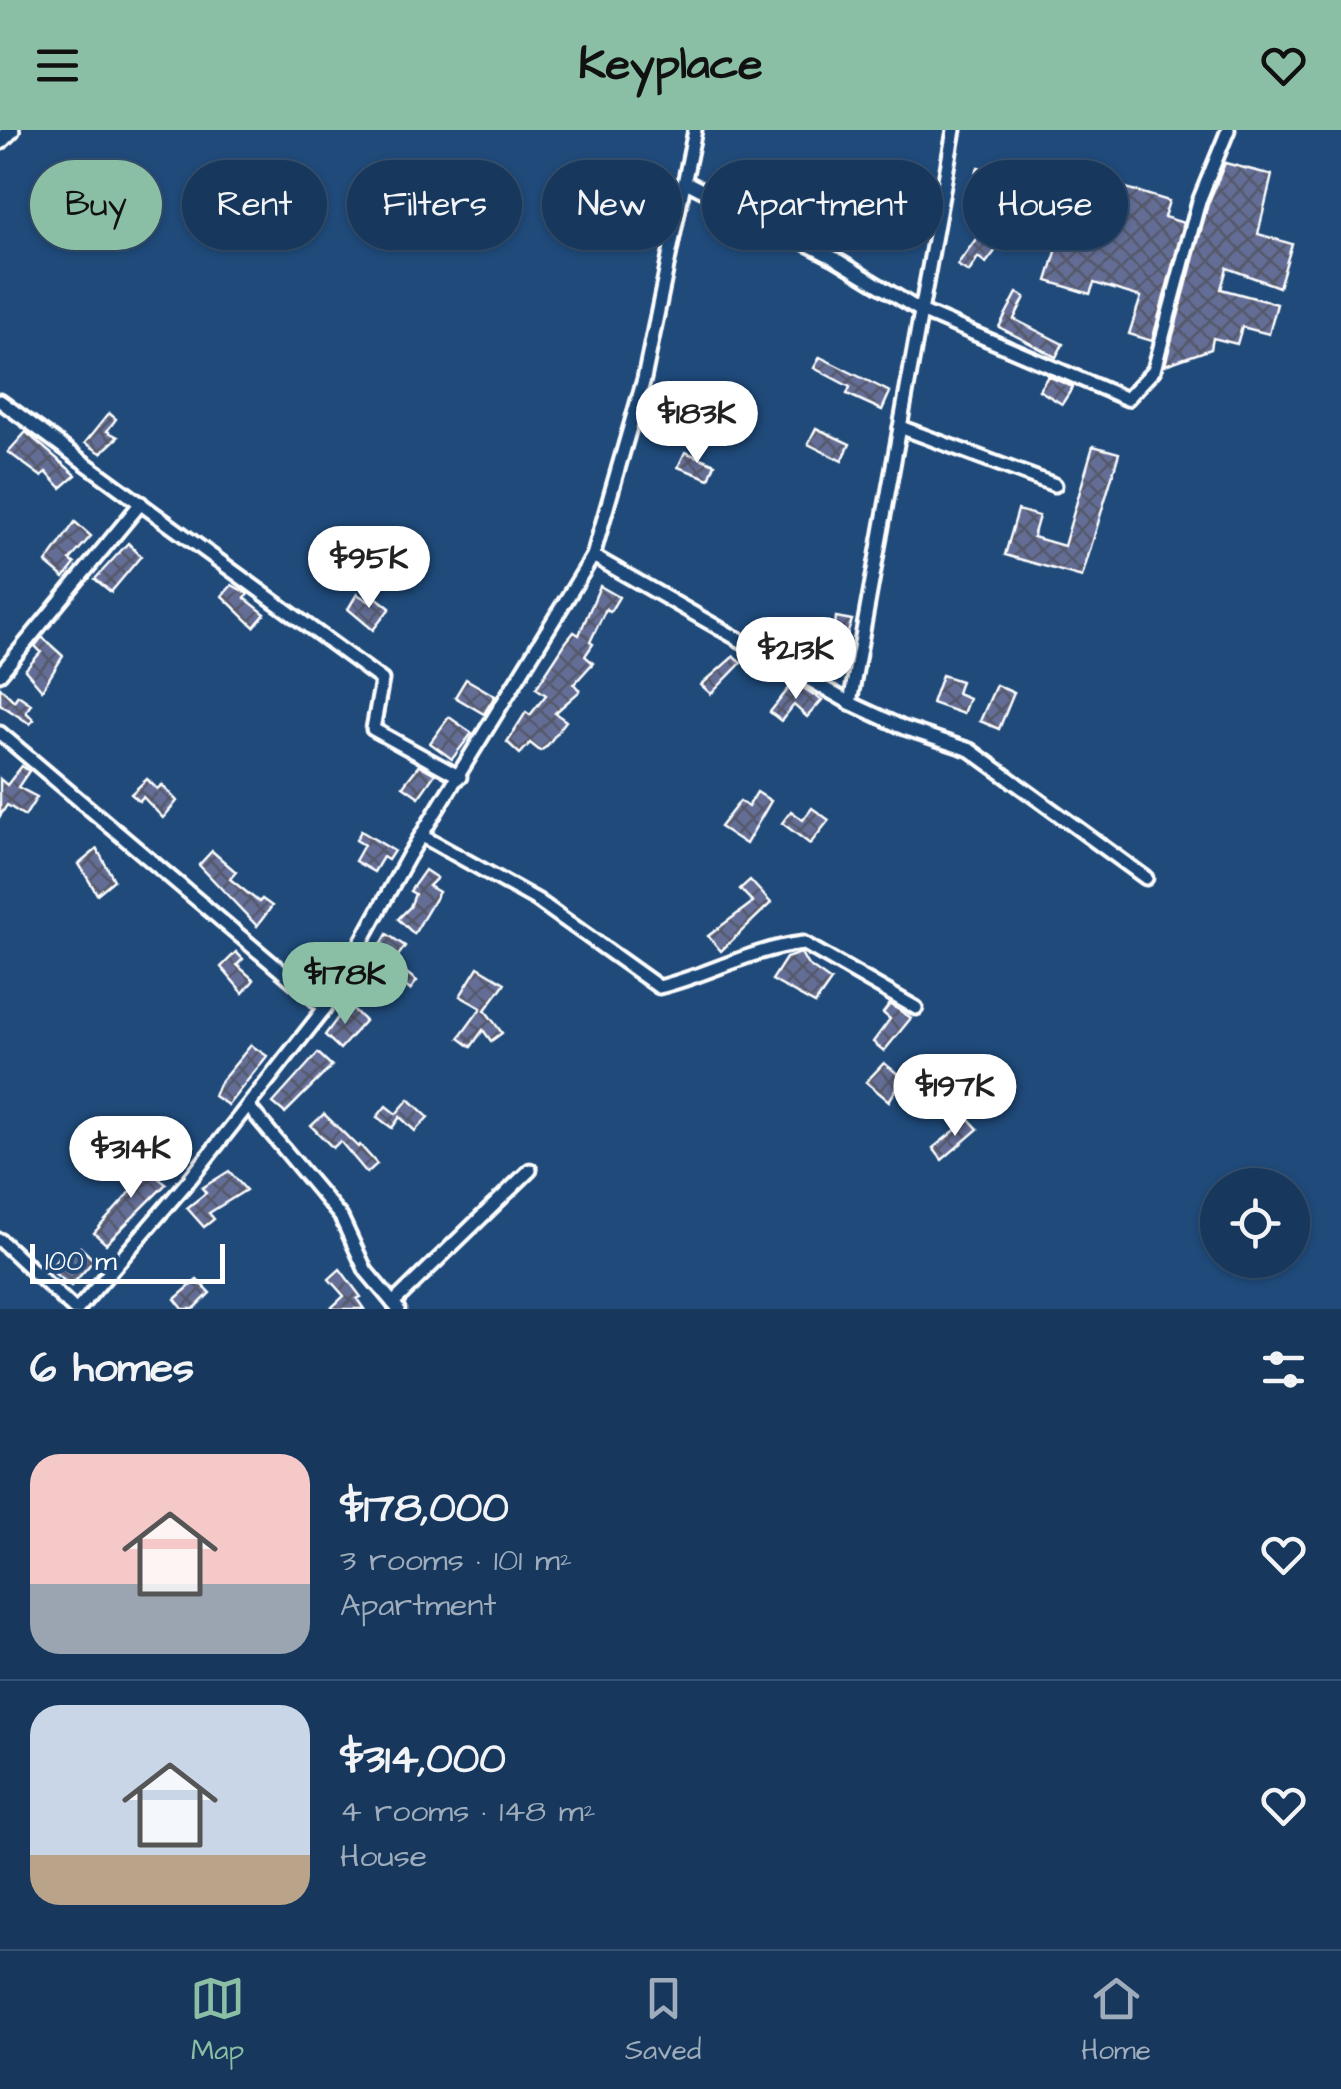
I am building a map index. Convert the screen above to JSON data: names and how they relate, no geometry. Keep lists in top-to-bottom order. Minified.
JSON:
{"scale_bar":"100 m","page":{"header":"Keyplace","chip":["Buy","Rent","Filters","New","Apartment","House"],"price":["$183K","$95K","$213K","$178K","$197K","$314K"],"scale":"100 m","heading":"6 homes","list":[{"name":"$178,000","note":"3 rooms · 101 m² · Apartment"},{"name":"$314,000","note":"4 rooms · 148 m² · House"}],"tabs":["Map","Saved","Home"]}}
